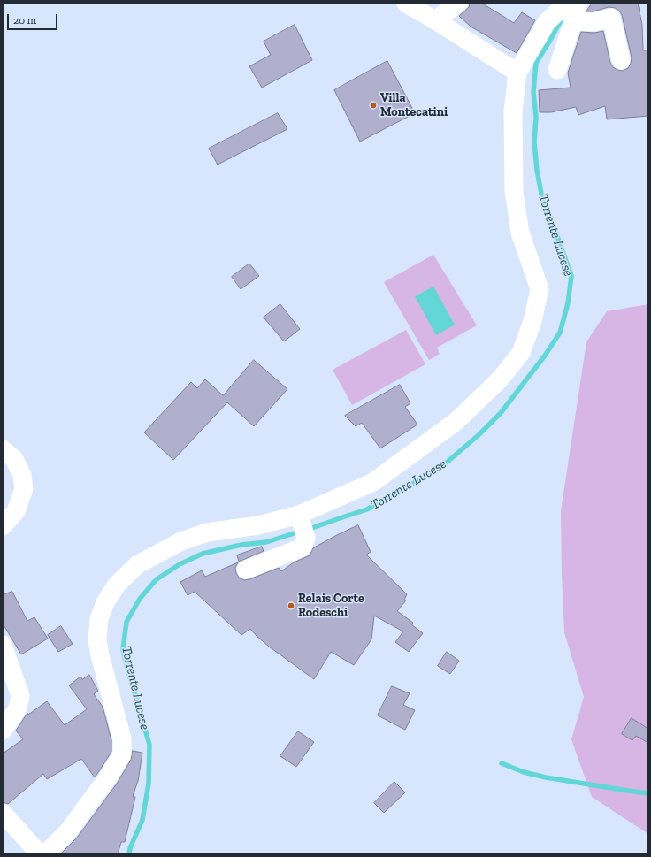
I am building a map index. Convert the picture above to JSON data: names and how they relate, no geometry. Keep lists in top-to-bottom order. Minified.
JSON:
{"water":["Torrente Lucese"],"places":["Villa Montecatini","Relais Corte Rodeschi"],"scale_bar":"20 m"}
